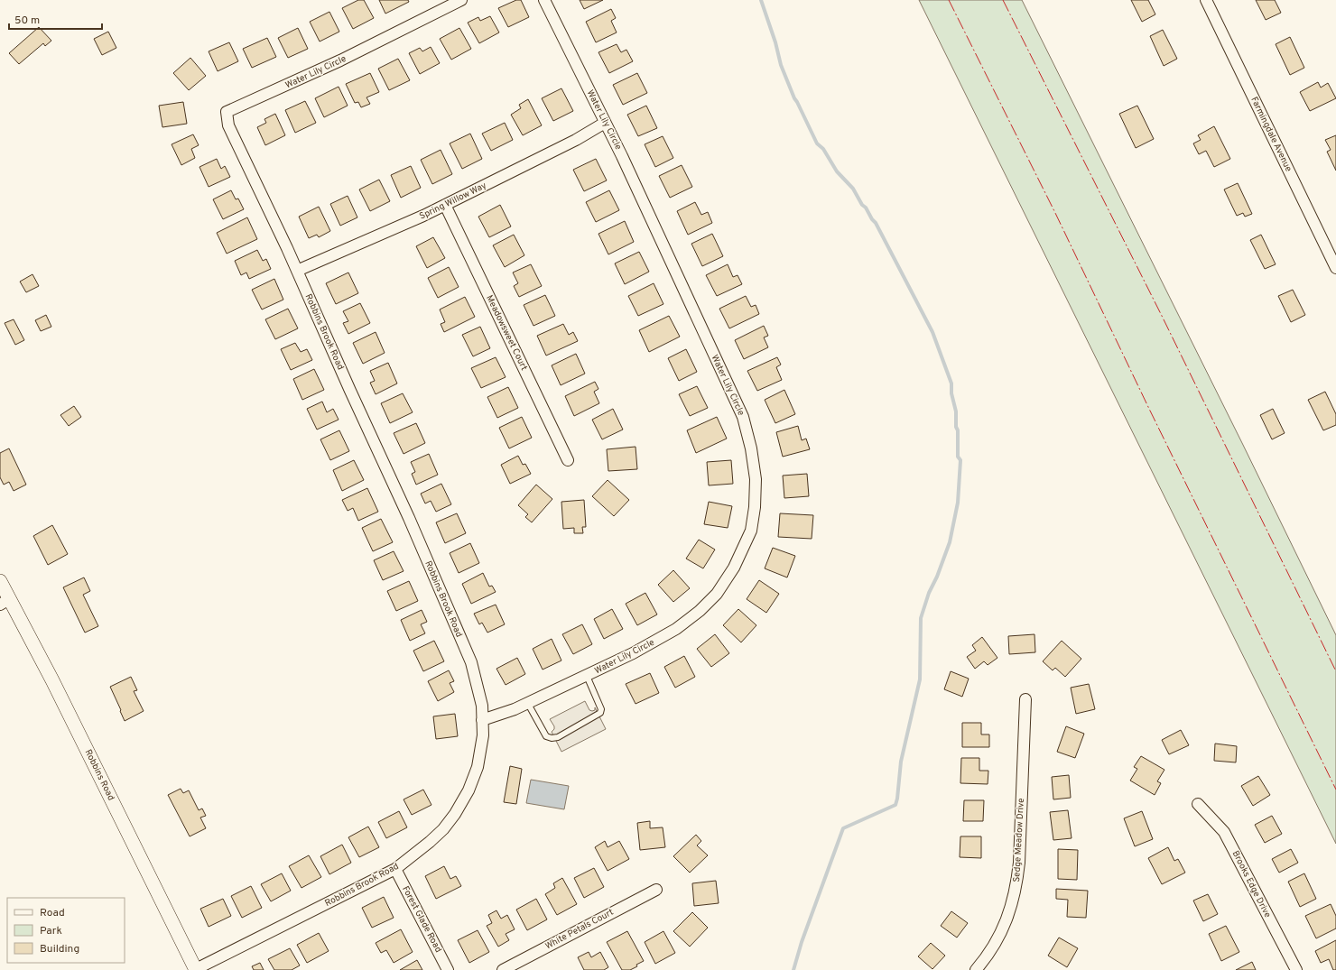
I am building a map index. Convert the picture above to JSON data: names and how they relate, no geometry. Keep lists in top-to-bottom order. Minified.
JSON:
{"streets":{"street":["Water Lily Circle","Farmingdale Avenue","Spring Willow Way","Robbins Brook Road","Meadowsweet Court","Robbins Road","Sedge Meadow Drive","Brooks Edge Drive","Forest Glade Road","White Petals Court"]},"crossings":[["Water Lily Circle","Spring Willow Way"],["Water Lily Circle","Robbins Brook Road"],["Spring Willow Way","Robbins Brook Road"],["Spring Willow Way","Meadowsweet Court"],["Robbins Brook Road","Robbins Road"],["Robbins Brook Road","Forest Glade Road"]],"legend":["Road","Park","Building"],"scale_bar":"50 m"}
